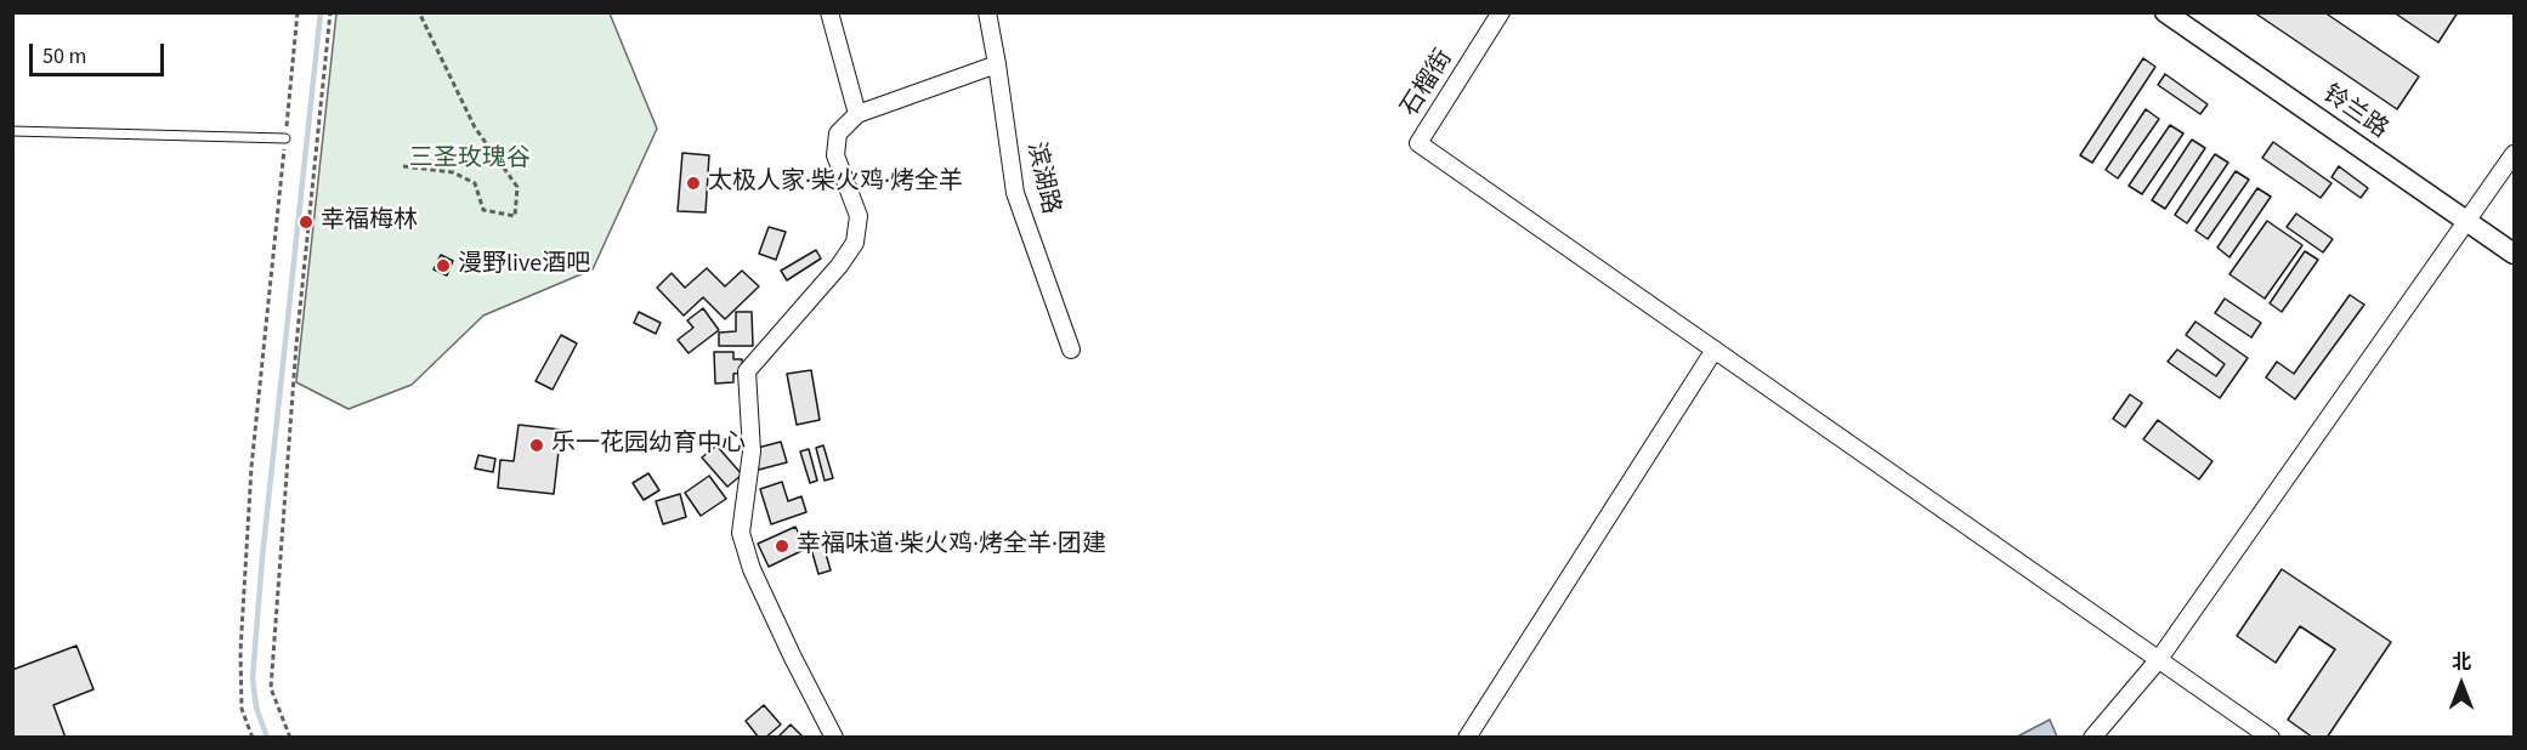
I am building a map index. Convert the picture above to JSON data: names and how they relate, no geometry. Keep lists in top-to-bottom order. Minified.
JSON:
{"streets":{"street":["石榴街","铃兰路","滨湖路"]},"parks":["三圣玫瑰谷"],"places":["太极人家·柴火鸡·烤全羊","幸福梅林","漫野live酒吧","乐一花园幼育中心","幸福味道·柴火鸡·烤全羊·团建"],"scale_bar":"50 m","north":"top"}
